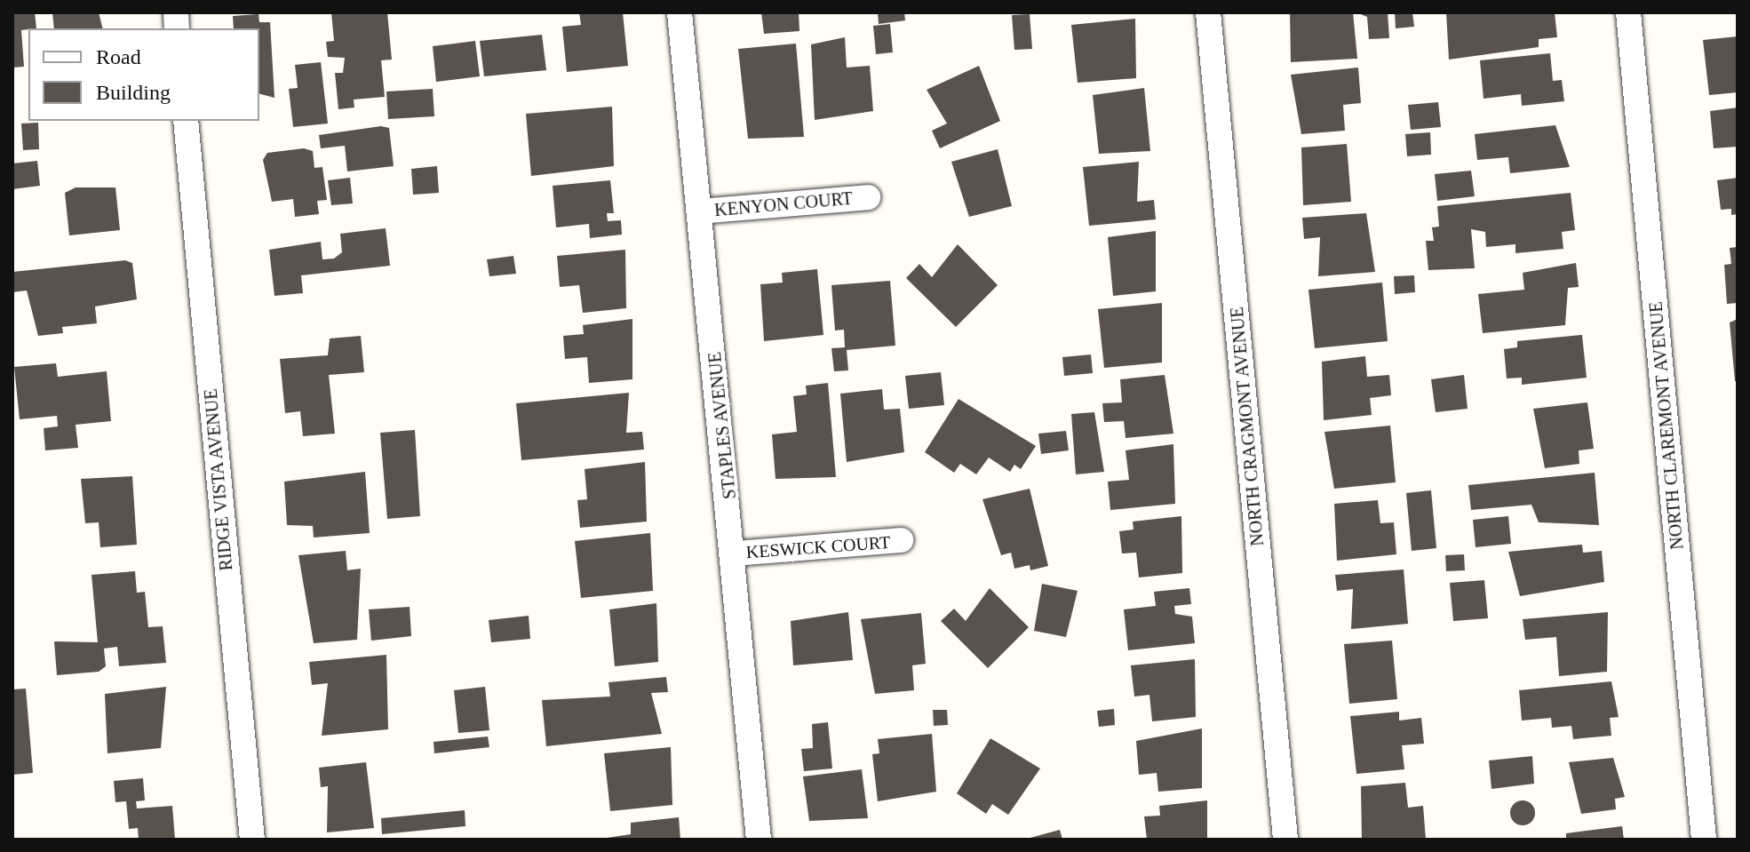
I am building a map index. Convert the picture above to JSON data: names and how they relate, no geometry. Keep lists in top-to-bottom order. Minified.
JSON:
{"streets":{"street":["KENYON COURT","STAPLES AVENUE","NORTH CLAREMONT AVENUE","NORTH CRAGMONT AVENUE","RIDGE VISTA AVENUE","KESWICK COURT"]},"crossings":[["KENYON COURT","STAPLES AVENUE"],["STAPLES AVENUE","KESWICK COURT"]],"legend":["Road","Building"]}
